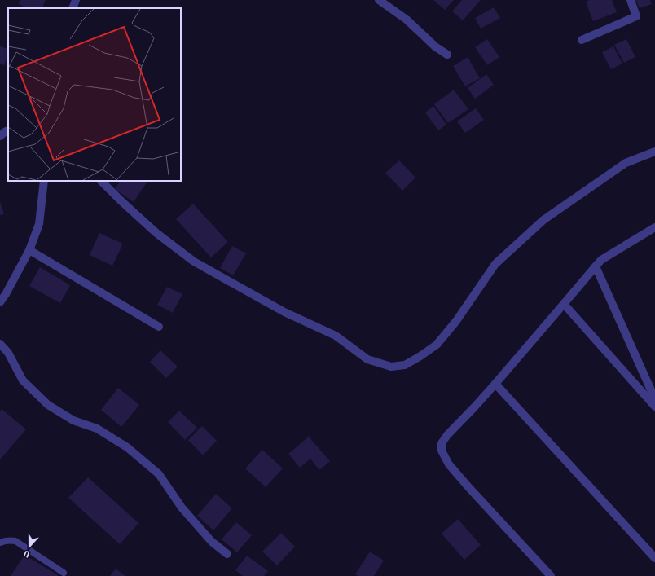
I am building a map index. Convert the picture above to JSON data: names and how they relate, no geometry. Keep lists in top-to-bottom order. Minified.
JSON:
{"north":"bottom"}
